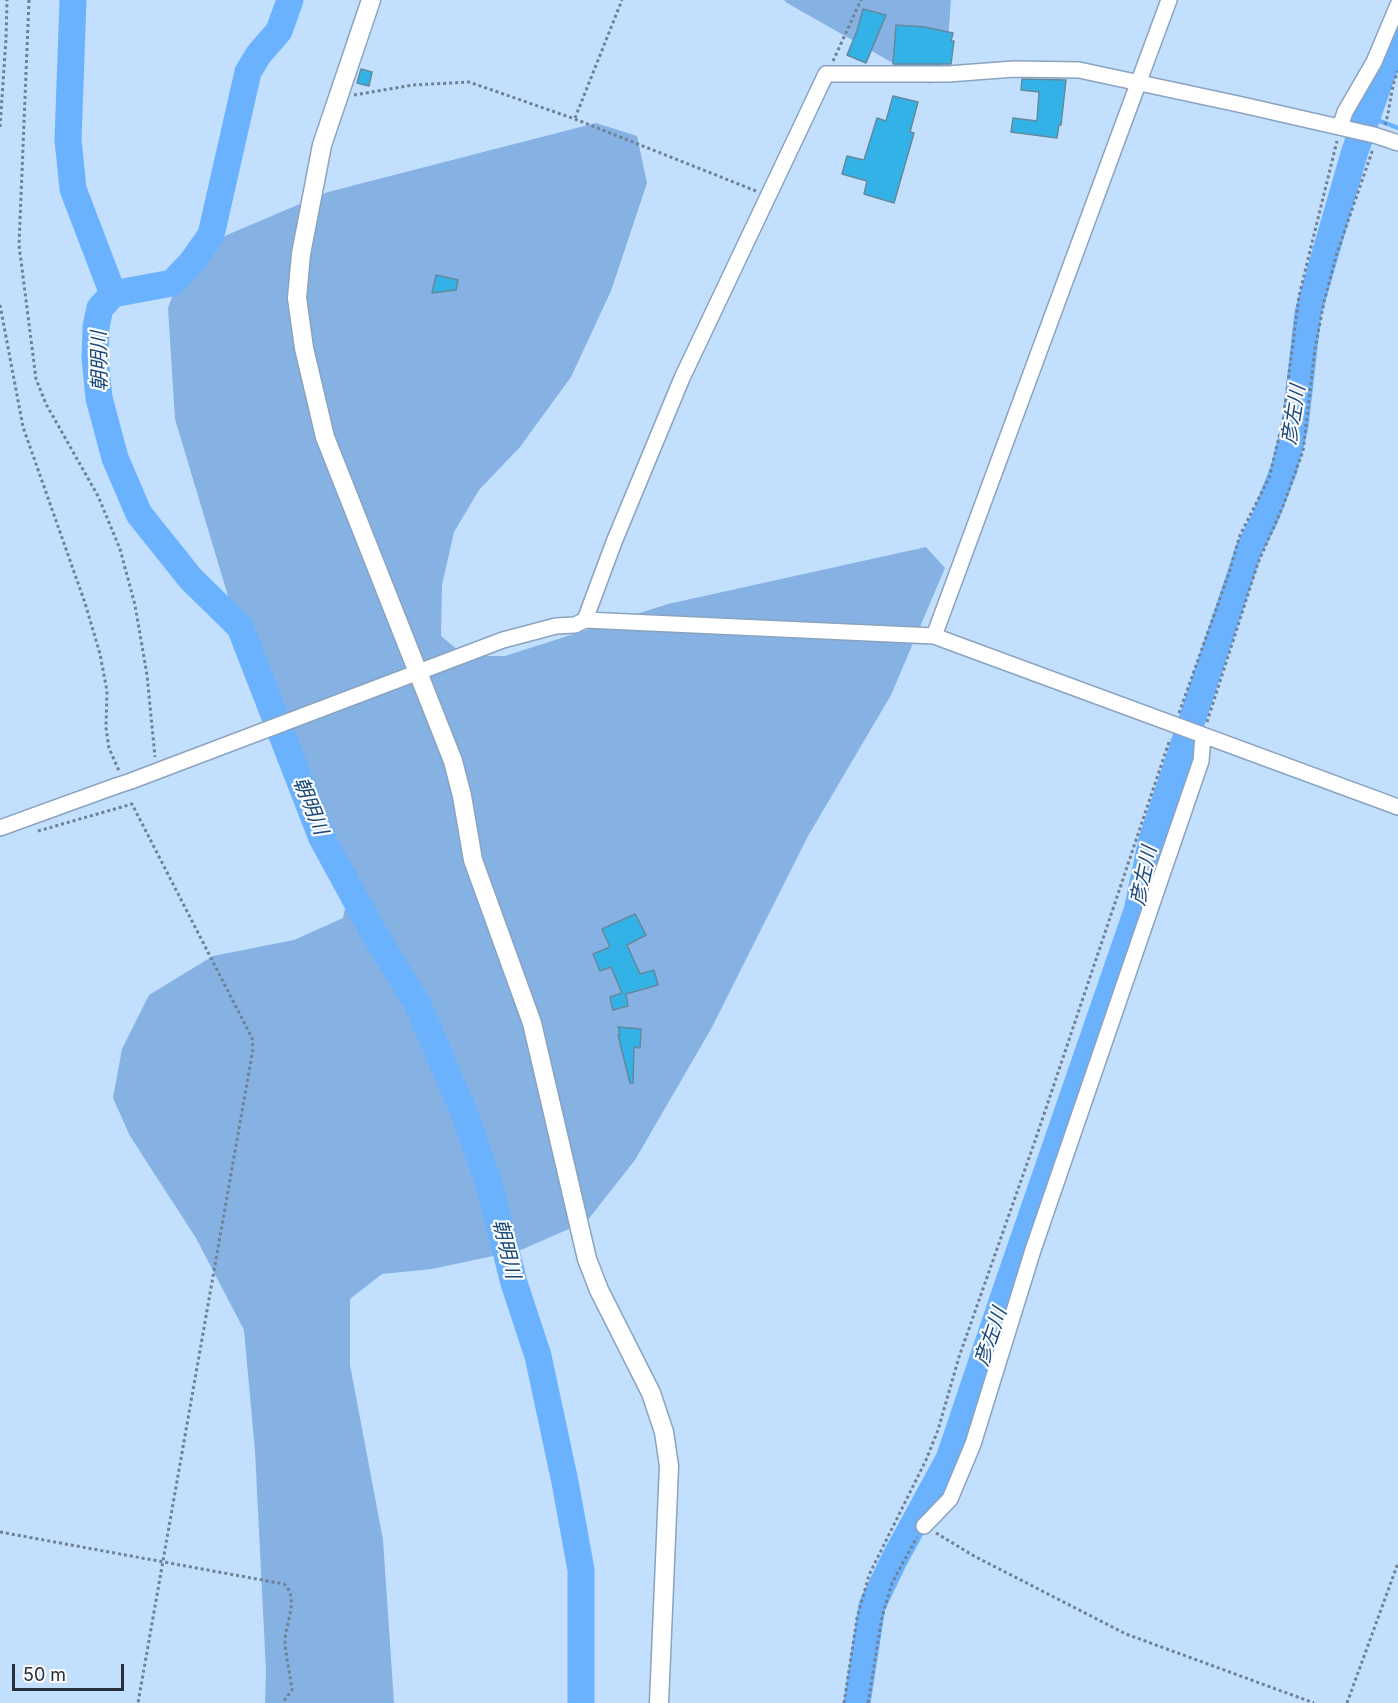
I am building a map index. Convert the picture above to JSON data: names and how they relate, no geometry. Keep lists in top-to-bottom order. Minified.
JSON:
{"water":["朝明川","彦左川"],"scale_bar":"50 m"}
